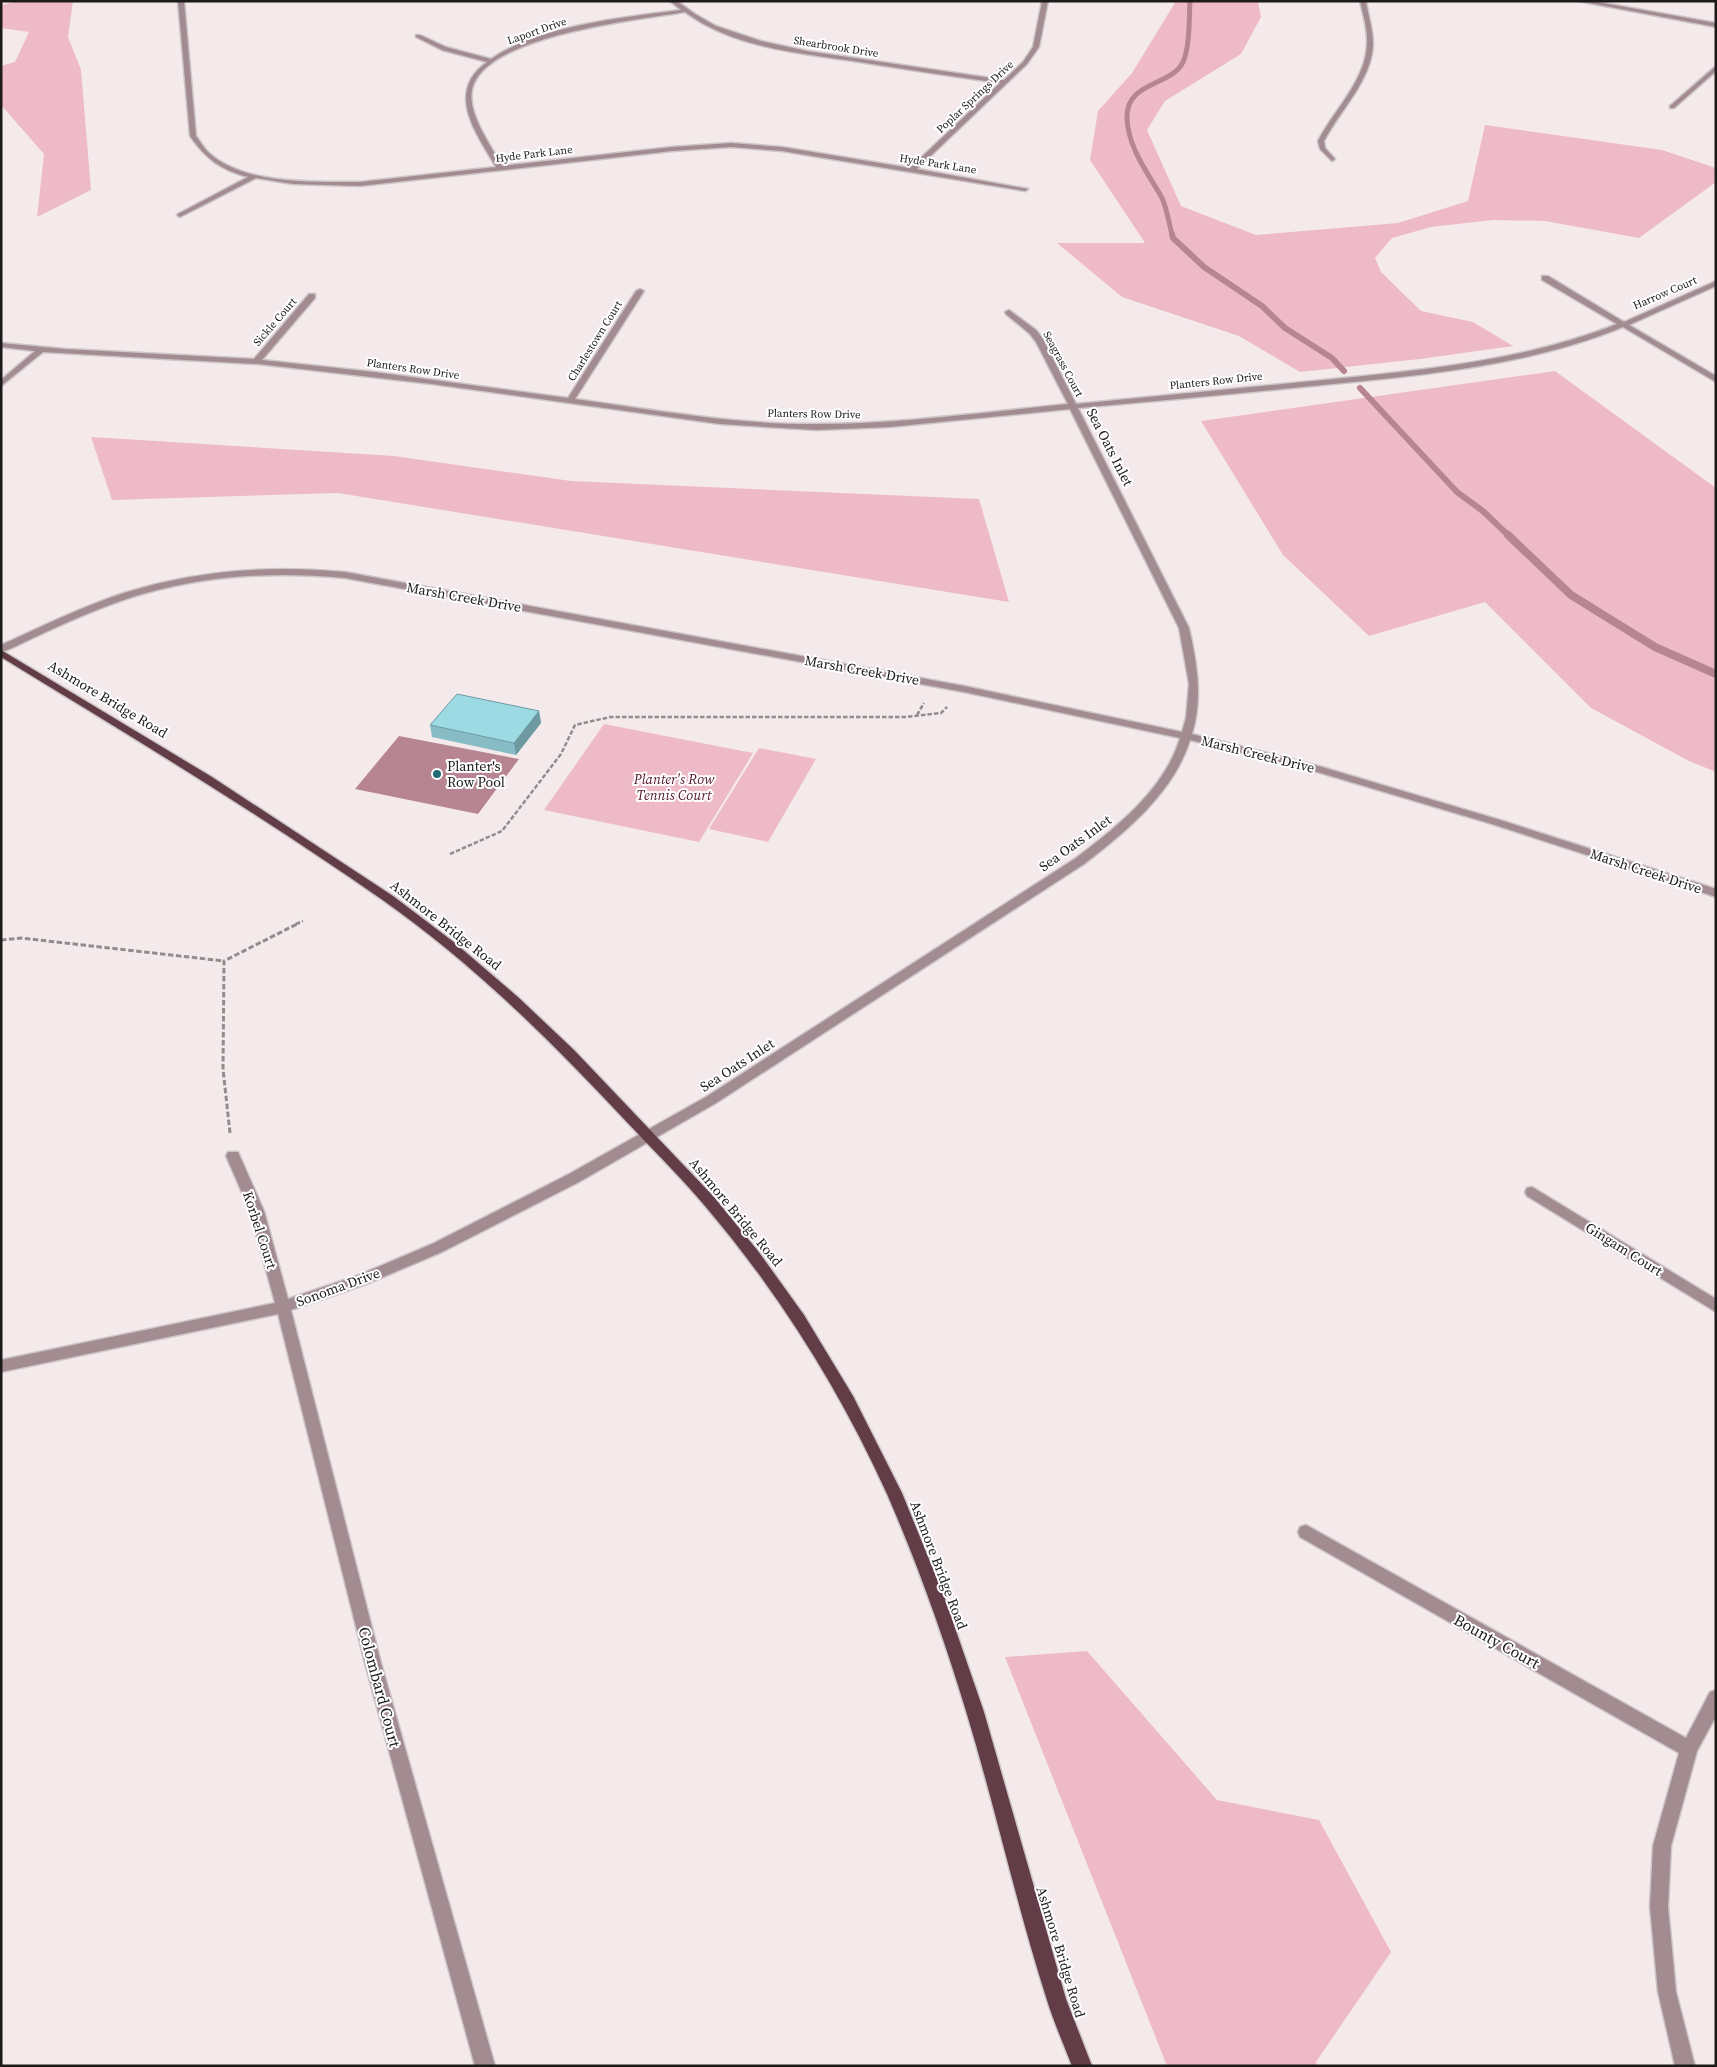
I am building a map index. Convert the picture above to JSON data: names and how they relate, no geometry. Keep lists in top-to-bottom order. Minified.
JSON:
{"streets":{"main road":["Ashmore Bridge Road"],"street":["Laport Drive","Shearbrook Drive","Poplar Springs Drive","Hyde Park Lane","Harrow Court","Sickle Court","Charlestown Court","Seagrass Court","Planters Row Drive","Sea Oats Inlet","Marsh Creek Drive","Korbel Court","Gingam Court","Sonoma Drive","Bounty Court","Colombard Court"]},"crossings":[["Laport Drive","Shearbrook Drive"],["Laport Drive","Hyde Park Lane"],["Shearbrook Drive","Poplar Springs Drive"],["Poplar Springs Drive","Hyde Park Lane"],["Harrow Court","Planters Row Drive"],["Sickle Court","Planters Row Drive"],["Charlestown Court","Planters Row Drive"],["Seagrass Court","Planters Row Drive"],["Seagrass Court","Sea Oats Inlet"],["Planters Row Drive","Sea Oats Inlet"],["Sea Oats Inlet","Marsh Creek Drive"],["Sea Oats Inlet","Ashmore Bridge Road"],["Sea Oats Inlet","Sonoma Drive"],["Ashmore Bridge Road","Sonoma Drive"],["Korbel Court","Sonoma Drive"],["Korbel Court","Colombard Court"],["Sonoma Drive","Colombard Court"]],"parks":["Planter's Row Tennis Court"],"places":["Planter's Row Pool"]}
